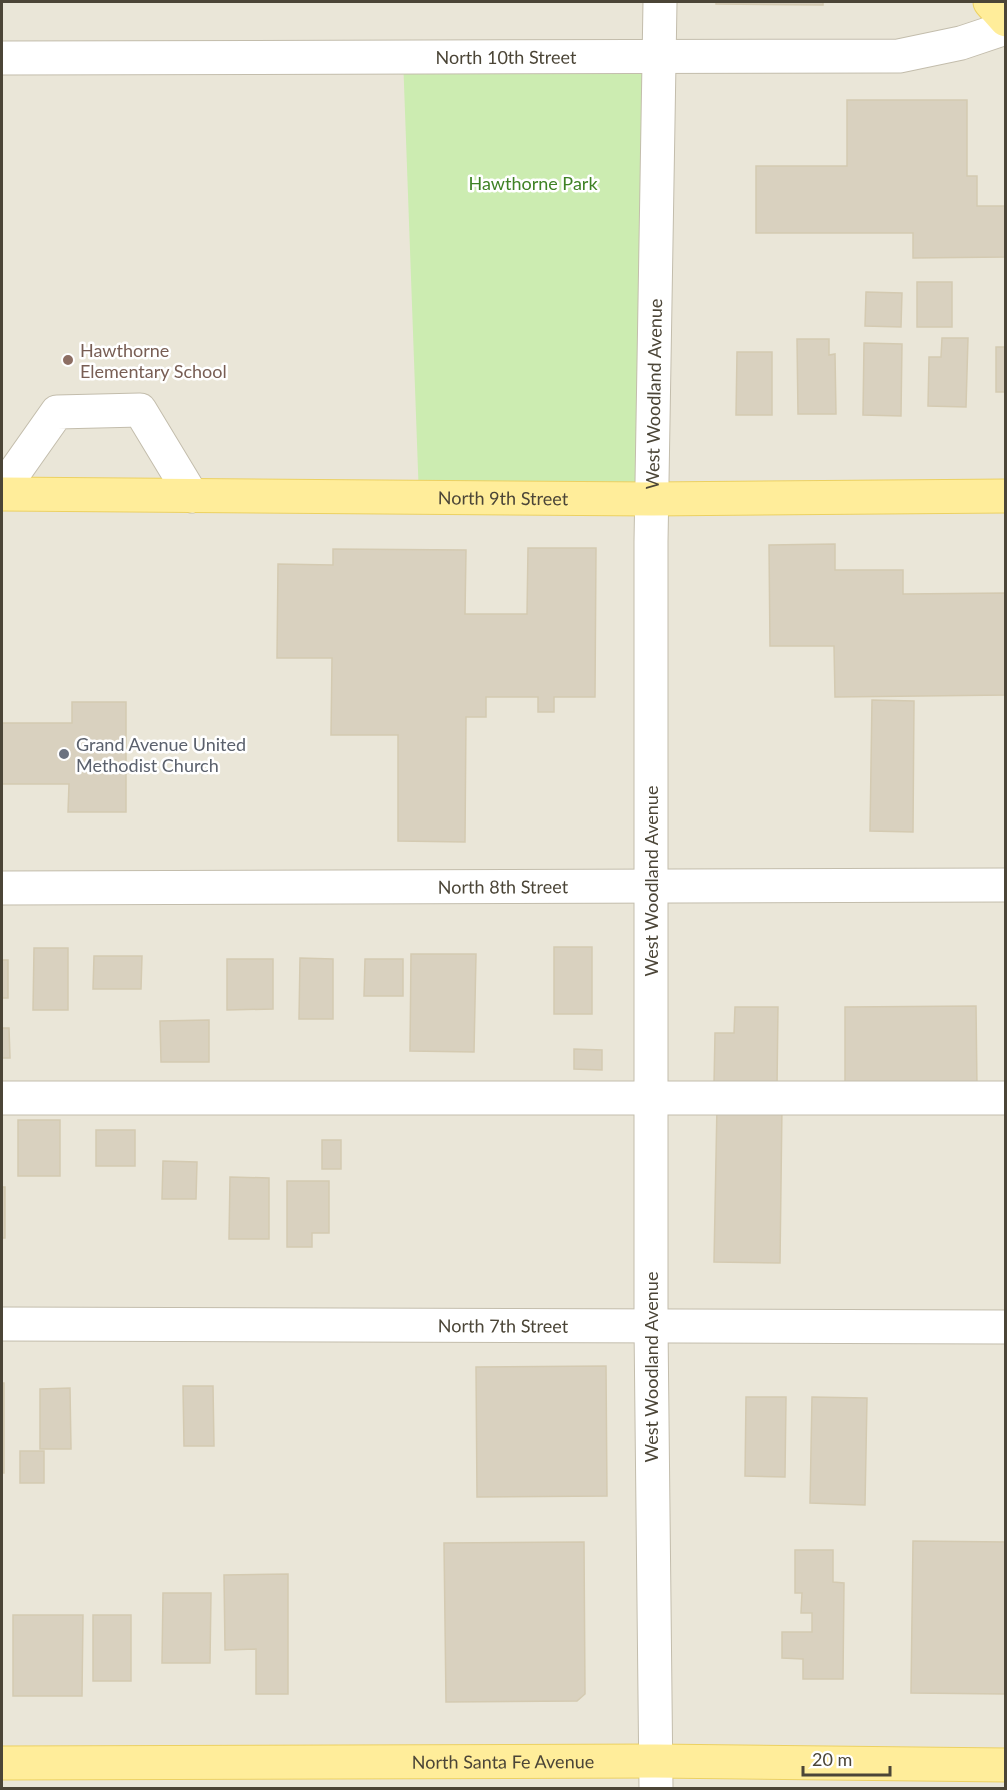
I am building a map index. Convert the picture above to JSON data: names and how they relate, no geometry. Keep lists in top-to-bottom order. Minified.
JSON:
{"streets":{"main road":["North 9th Street","North Santa Fe Avenue"],"street":["North 10th Street","West Woodland Avenue","North 8th Street","North 7th Street"]},"crossings":[["North 10th Street","West Woodland Avenue"],["West Woodland Avenue","North 9th Street"],["West Woodland Avenue","North 8th Street"],["West Woodland Avenue","North 7th Street"],["West Woodland Avenue","North Santa Fe Avenue"]],"parks":["Hawthorne Park"],"places":["Hawthorne Elementary School","Grand Avenue United Methodist Church"],"scale_bar":"20 m"}
